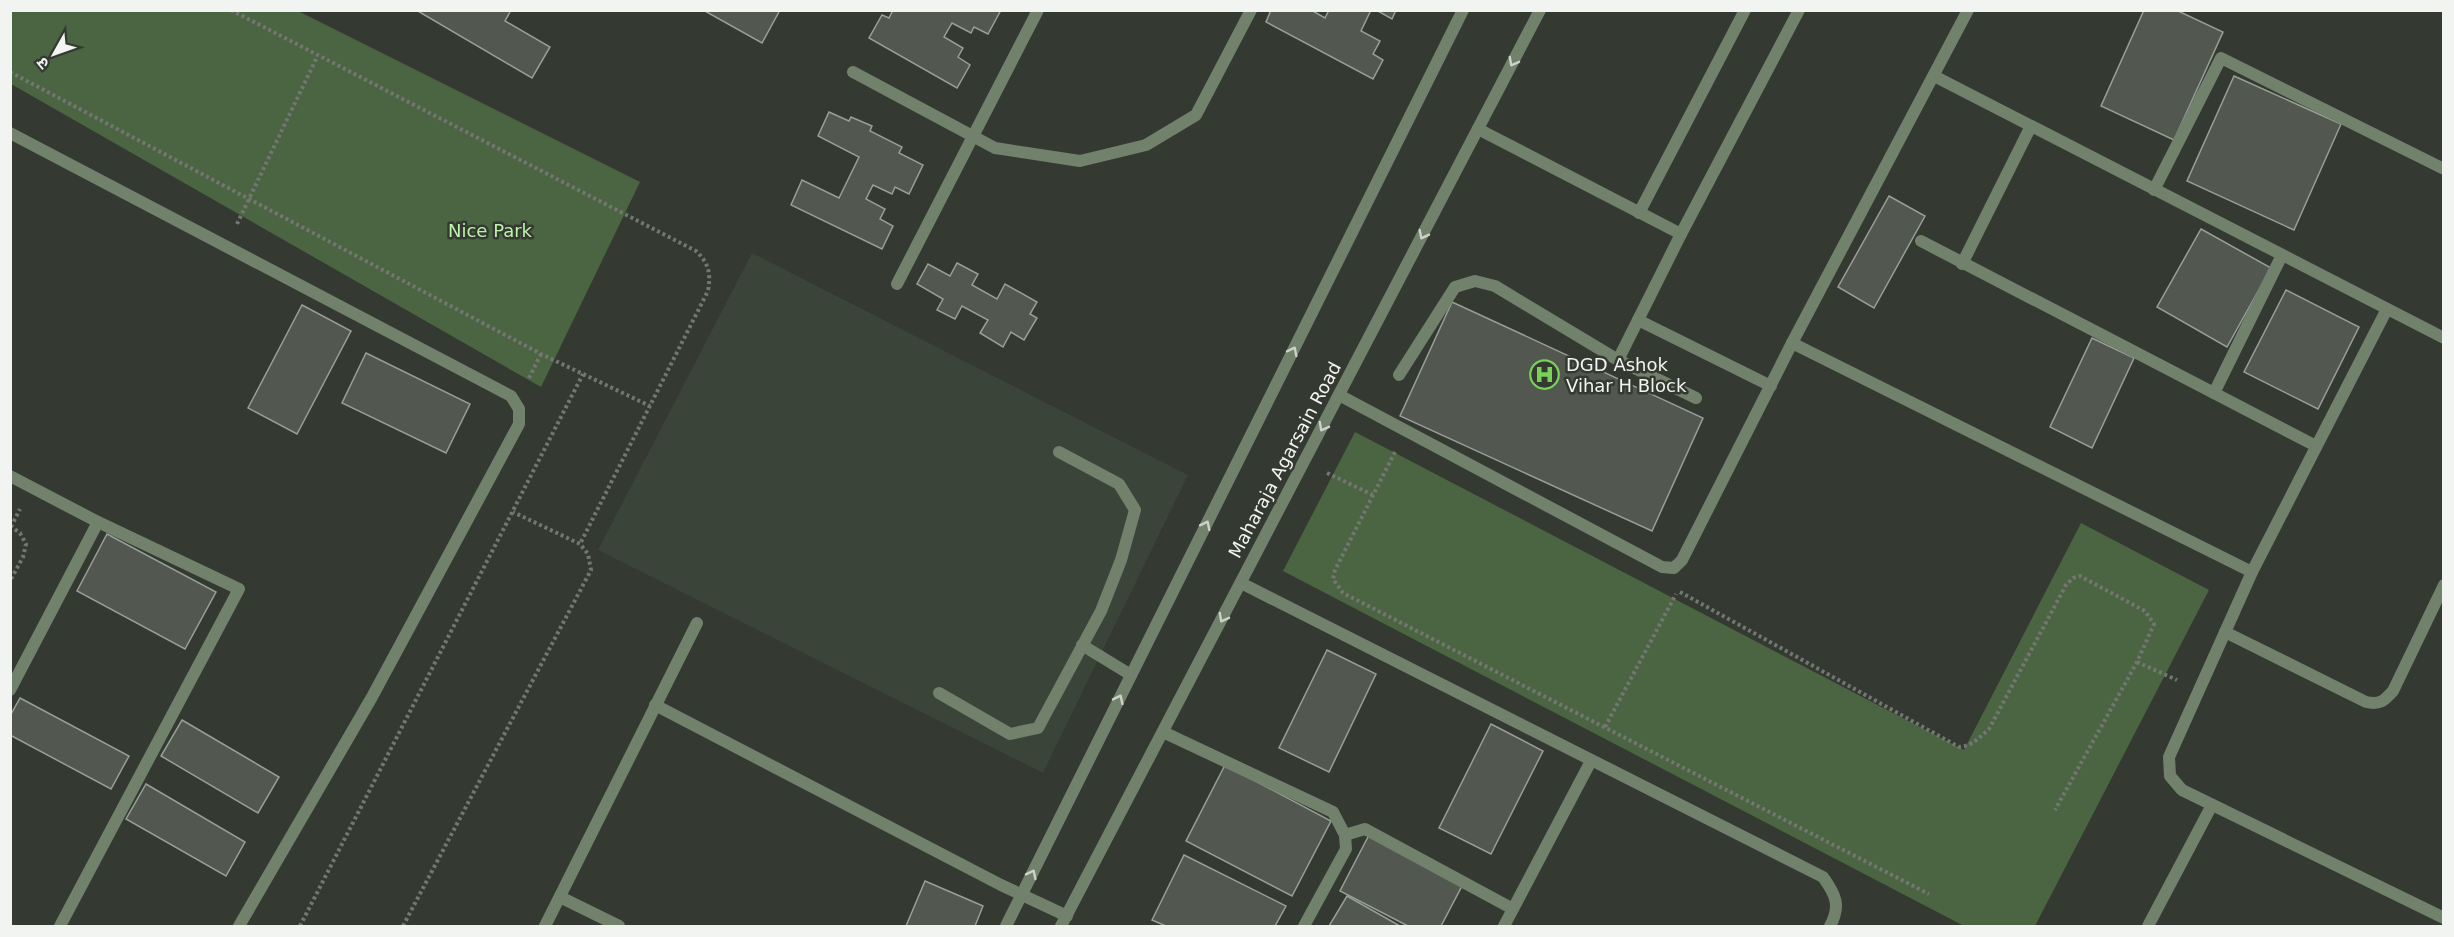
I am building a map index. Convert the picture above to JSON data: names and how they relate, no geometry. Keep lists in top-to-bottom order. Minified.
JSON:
{"streets":{"street":["Maharaja Agarsain Road"]},"parks":["Nice Park"],"places":{"hospital":["DGD Ashok Vihar H Block"]},"north":"bottom left"}
